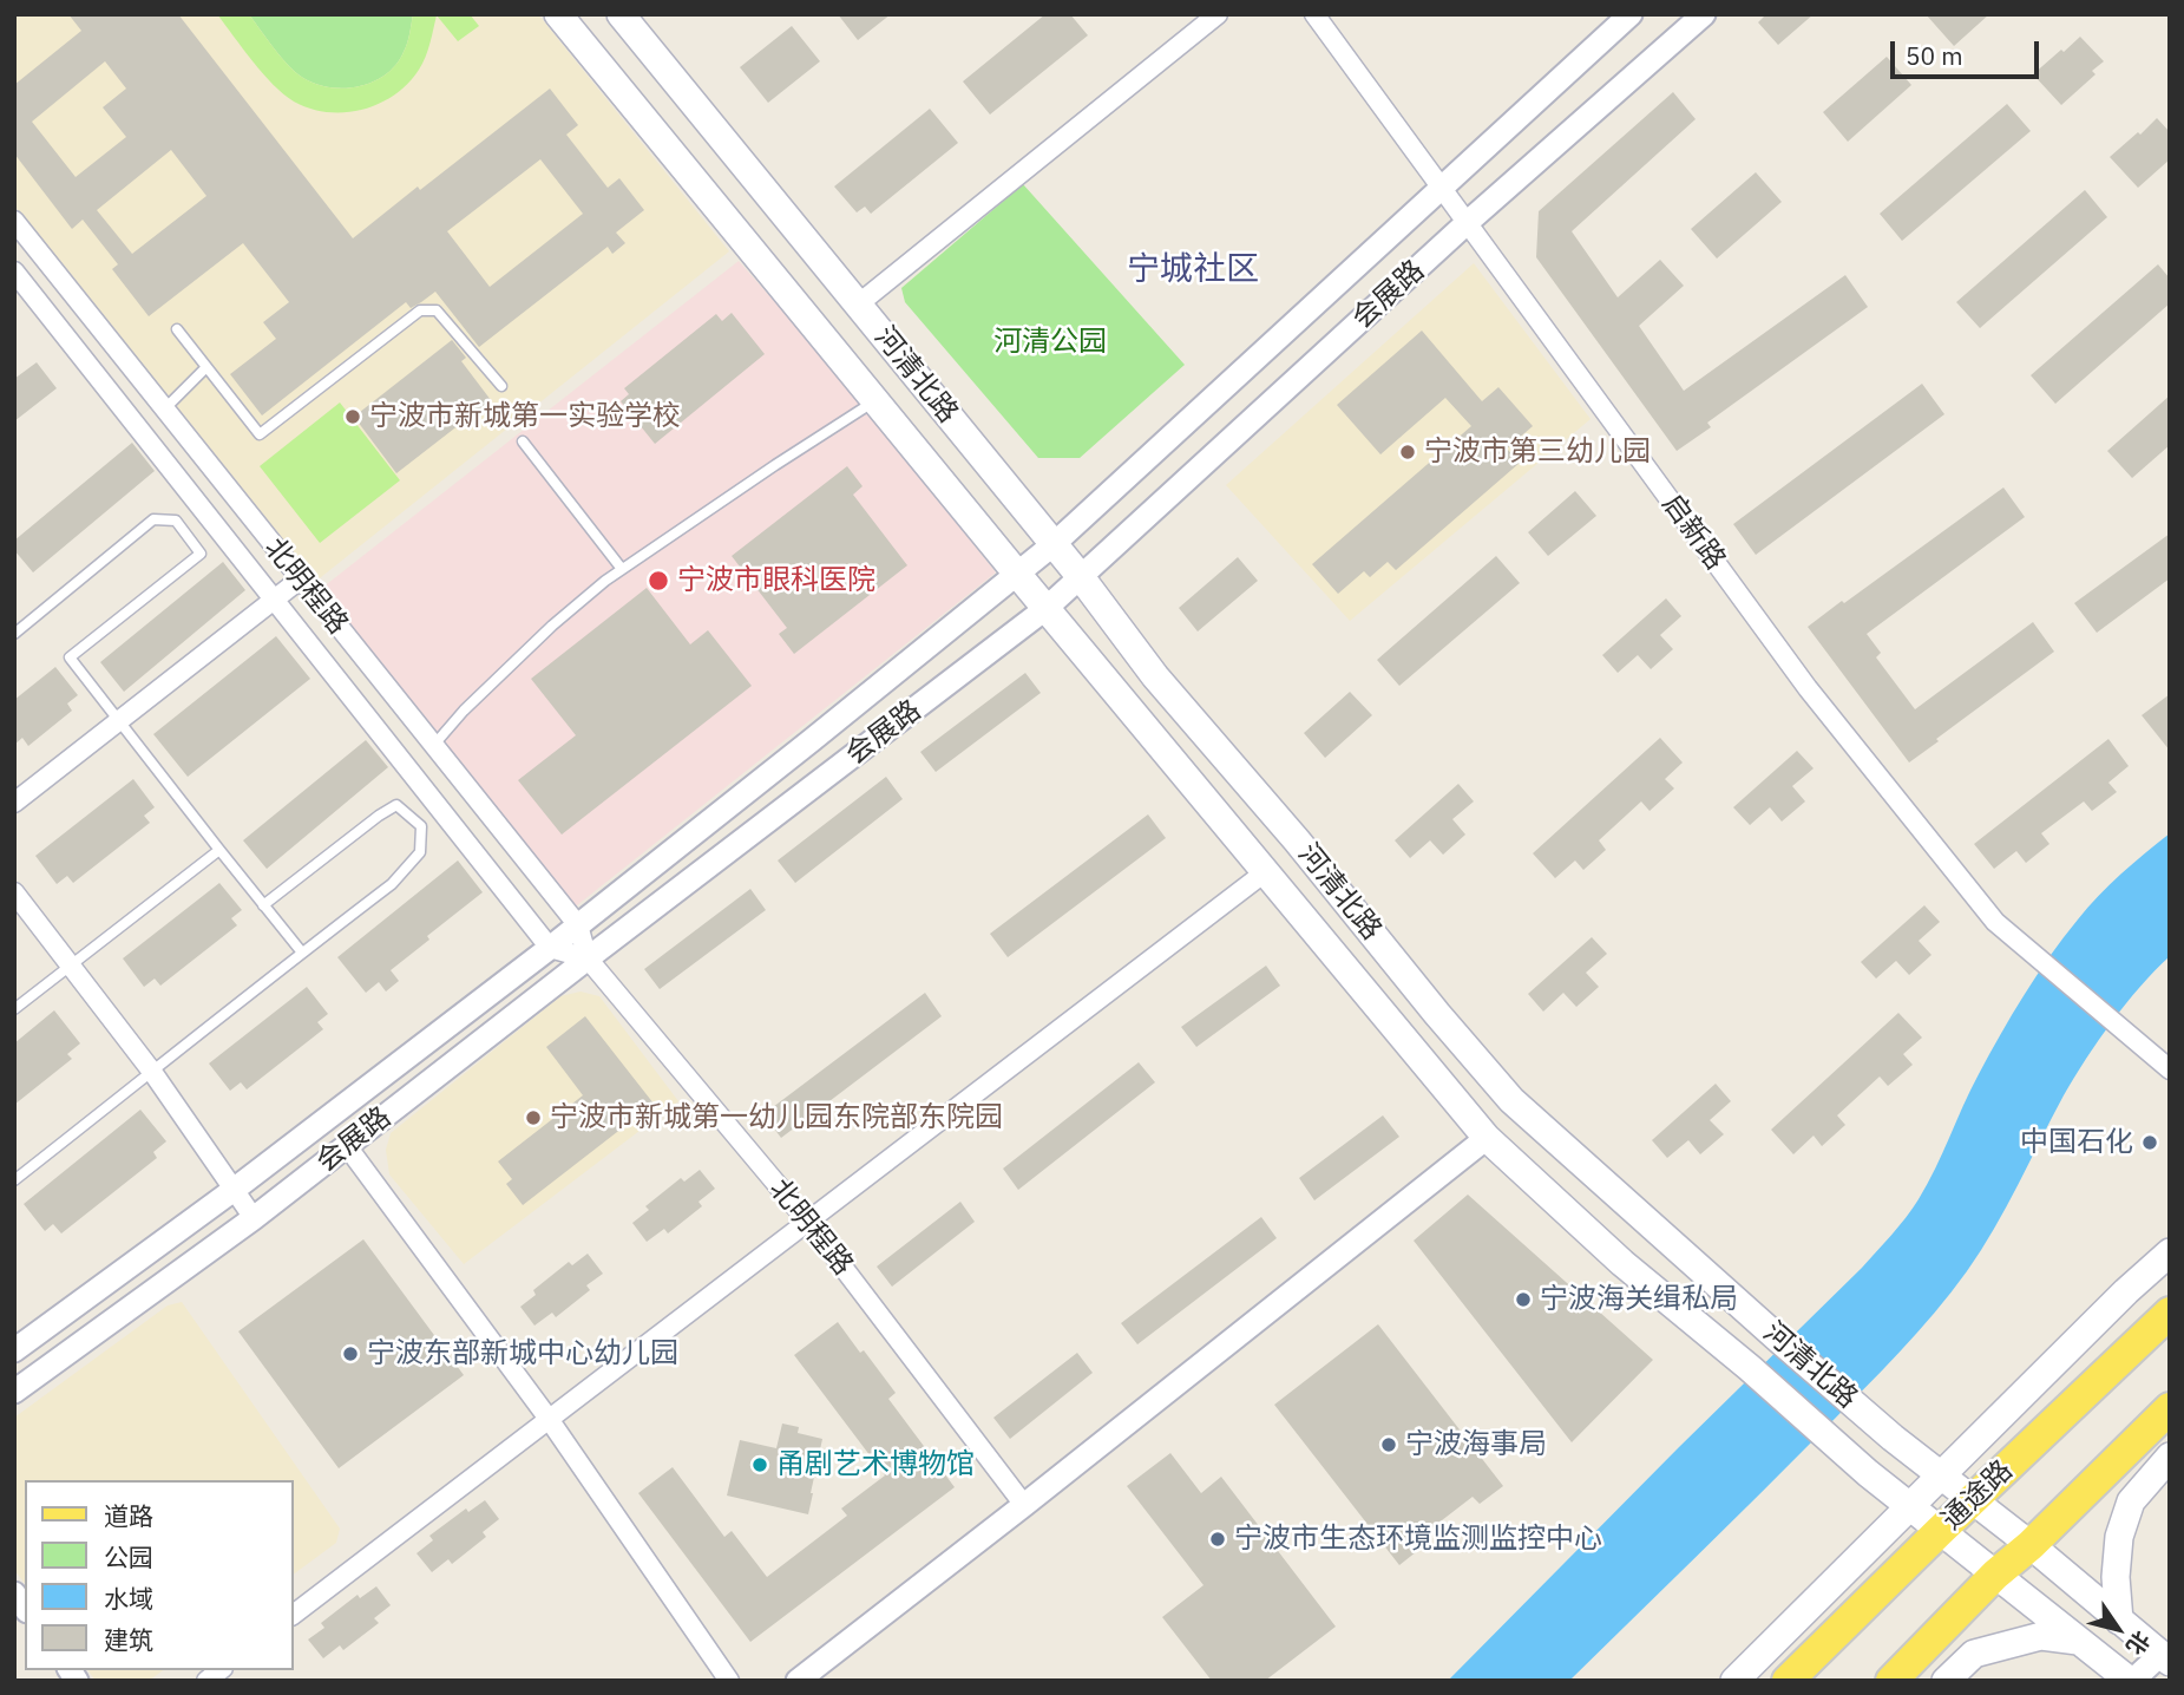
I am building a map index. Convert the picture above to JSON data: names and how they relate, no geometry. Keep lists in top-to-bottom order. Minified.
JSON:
{"streets":{"main road":["河清北路","通途路"],"street":["会展路","启新路","北明程路"]},"crossings":[["会展路","河清北路"],["会展路","启新路"],["会展路","北明程路"],["河清北路","通途路"]],"districts":["宁城社区"],"parks":["河清公园"],"places":["宁波市新城第一实验学校","宁波市第三幼儿园","宁波市眼科医院","宁波市新城第一幼儿园东院部东院园","中国石化","宁波海关缉私局","宁波东部新城中心幼儿园","宁波海事局","甬剧艺术博物馆","宁波市生态环境监测监控中心"],"legend":["道路","公园","水域","建筑"],"scale_bar":"50 m","north":"bottom right"}
